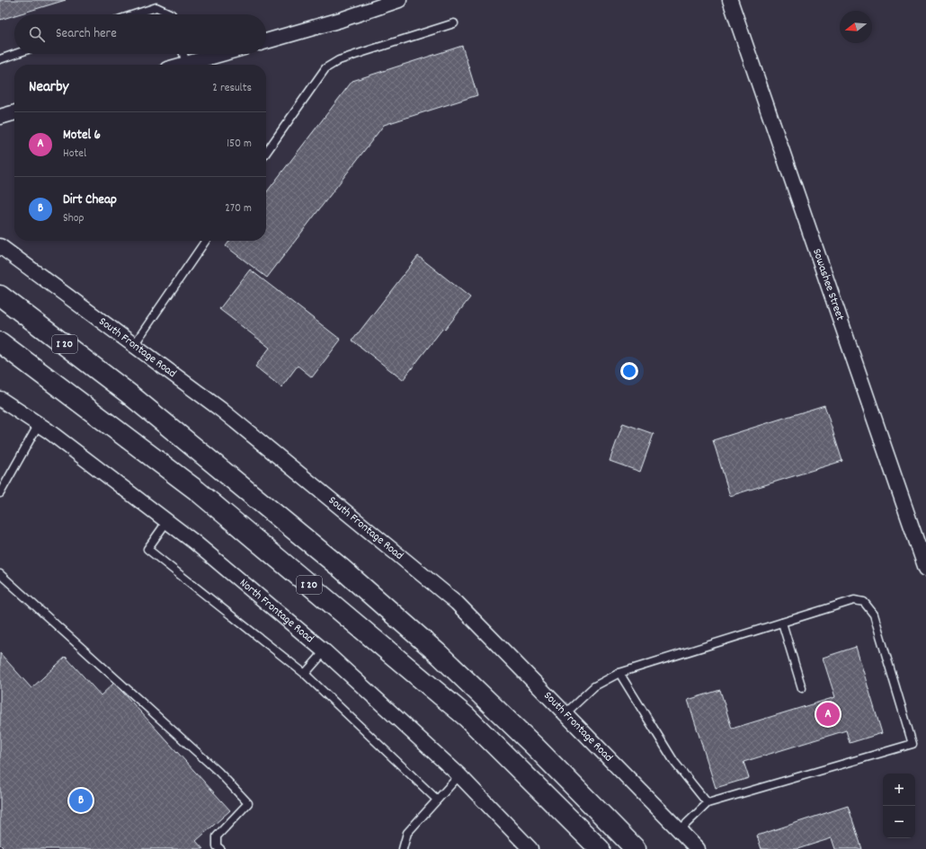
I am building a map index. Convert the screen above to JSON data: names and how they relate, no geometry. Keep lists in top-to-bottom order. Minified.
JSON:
{"streets":{"highway":["I 20"],"street":["Sowashee Street","South Frontage Road","North Frontage Road"]},"north":"left","page":{"search":"Search here","heading":["Nearby","2 results"],"list":[{"mark":"A","name":"Motel 6","note":"Hotel","value":"150 m"},{"mark":"B","name":"Dirt Cheap","note":"Shop","value":"270 m"}],"pins":["A","B"],"map_buttons":["+","−"]}}
